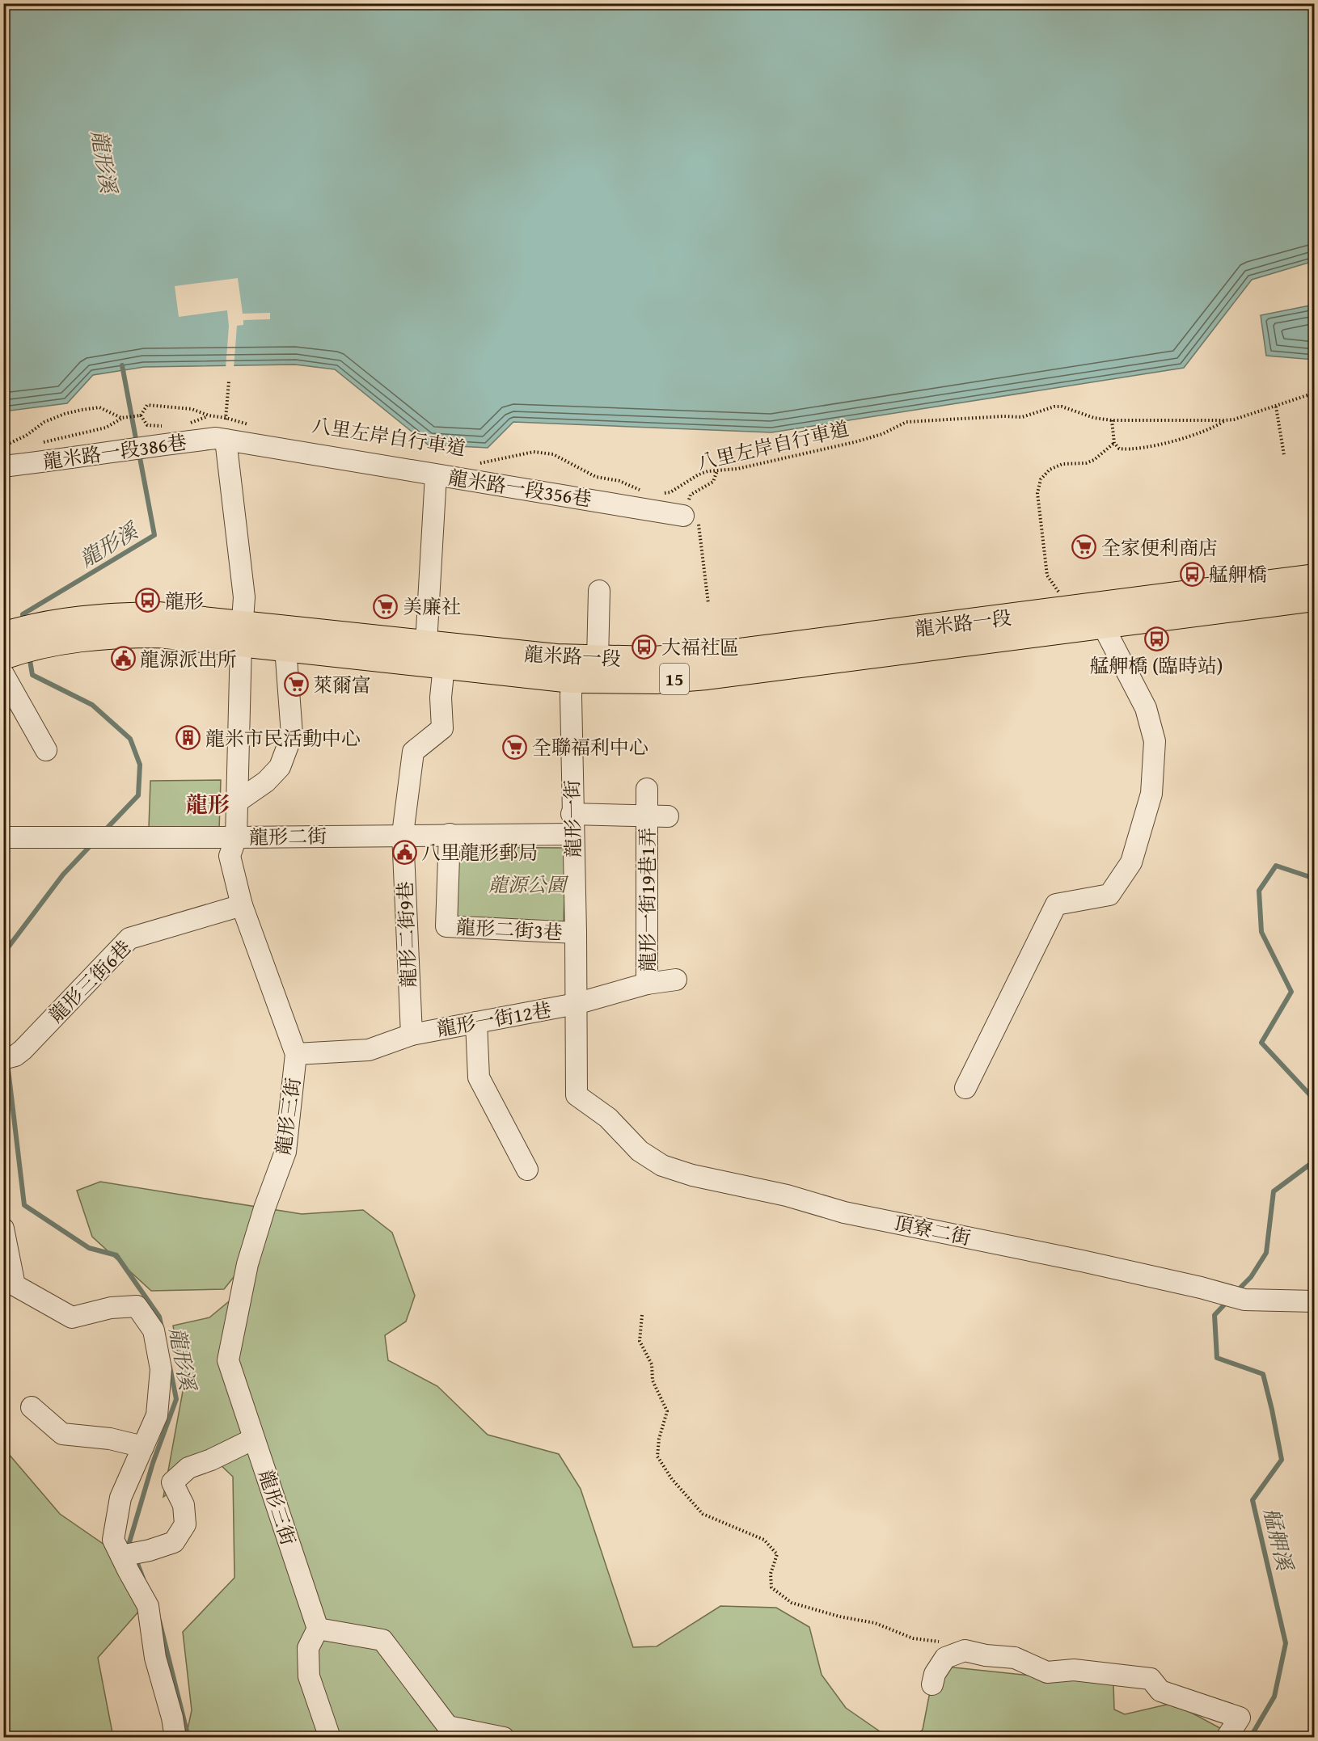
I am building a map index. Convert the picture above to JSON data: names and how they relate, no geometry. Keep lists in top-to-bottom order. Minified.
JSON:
{"streets":{"main road":["龍米路一段","15"],"street":["龍米路一段386巷","龍米路一段356巷","龍形一街","龍形二街","龍形一街19巷1弄","龍形二街3巷","龍形二街9巷","龍形三街6巷","龍形一街12巷","龍形三街","頂寮二街"],"path":["八里左岸自行車道"]},"crossings":[["龍米路一段386巷","龍米路一段356巷"],["龍米路一段356巷","龍米路一段"],["龍米路一段","龍形一街"],["龍米路一段","龍形二街9巷"],["龍米路一段","龍形三街"],["龍形一街","龍形二街"],["龍形一街","龍形二街3巷"],["龍形一街","龍形一街12巷"],["龍形一街","頂寮二街"],["龍形二街","龍形二街3巷"],["龍形二街","龍形二街9巷"],["龍形二街","龍形三街"],["龍形一街19巷1弄","龍形一街12巷"],["龍形二街9巷","龍形一街12巷"],["龍形三街6巷","龍形三街"],["龍形一街12巷","龍形三街"]],"districts":["龍形"],"water":["龍形溪","艋舺溪"],"parks":["龍源公園"],"places":{"supermarket":["全家便利商店","美廉社","萊爾富","全聯福利中心"],"bus stop":["艋舺橋","龍形","艋舺橋 (臨時站)","大福社區"],"public building":["龍源派出所","八里龍形郵局"],"building":["龍米市民活動中心"]}}
